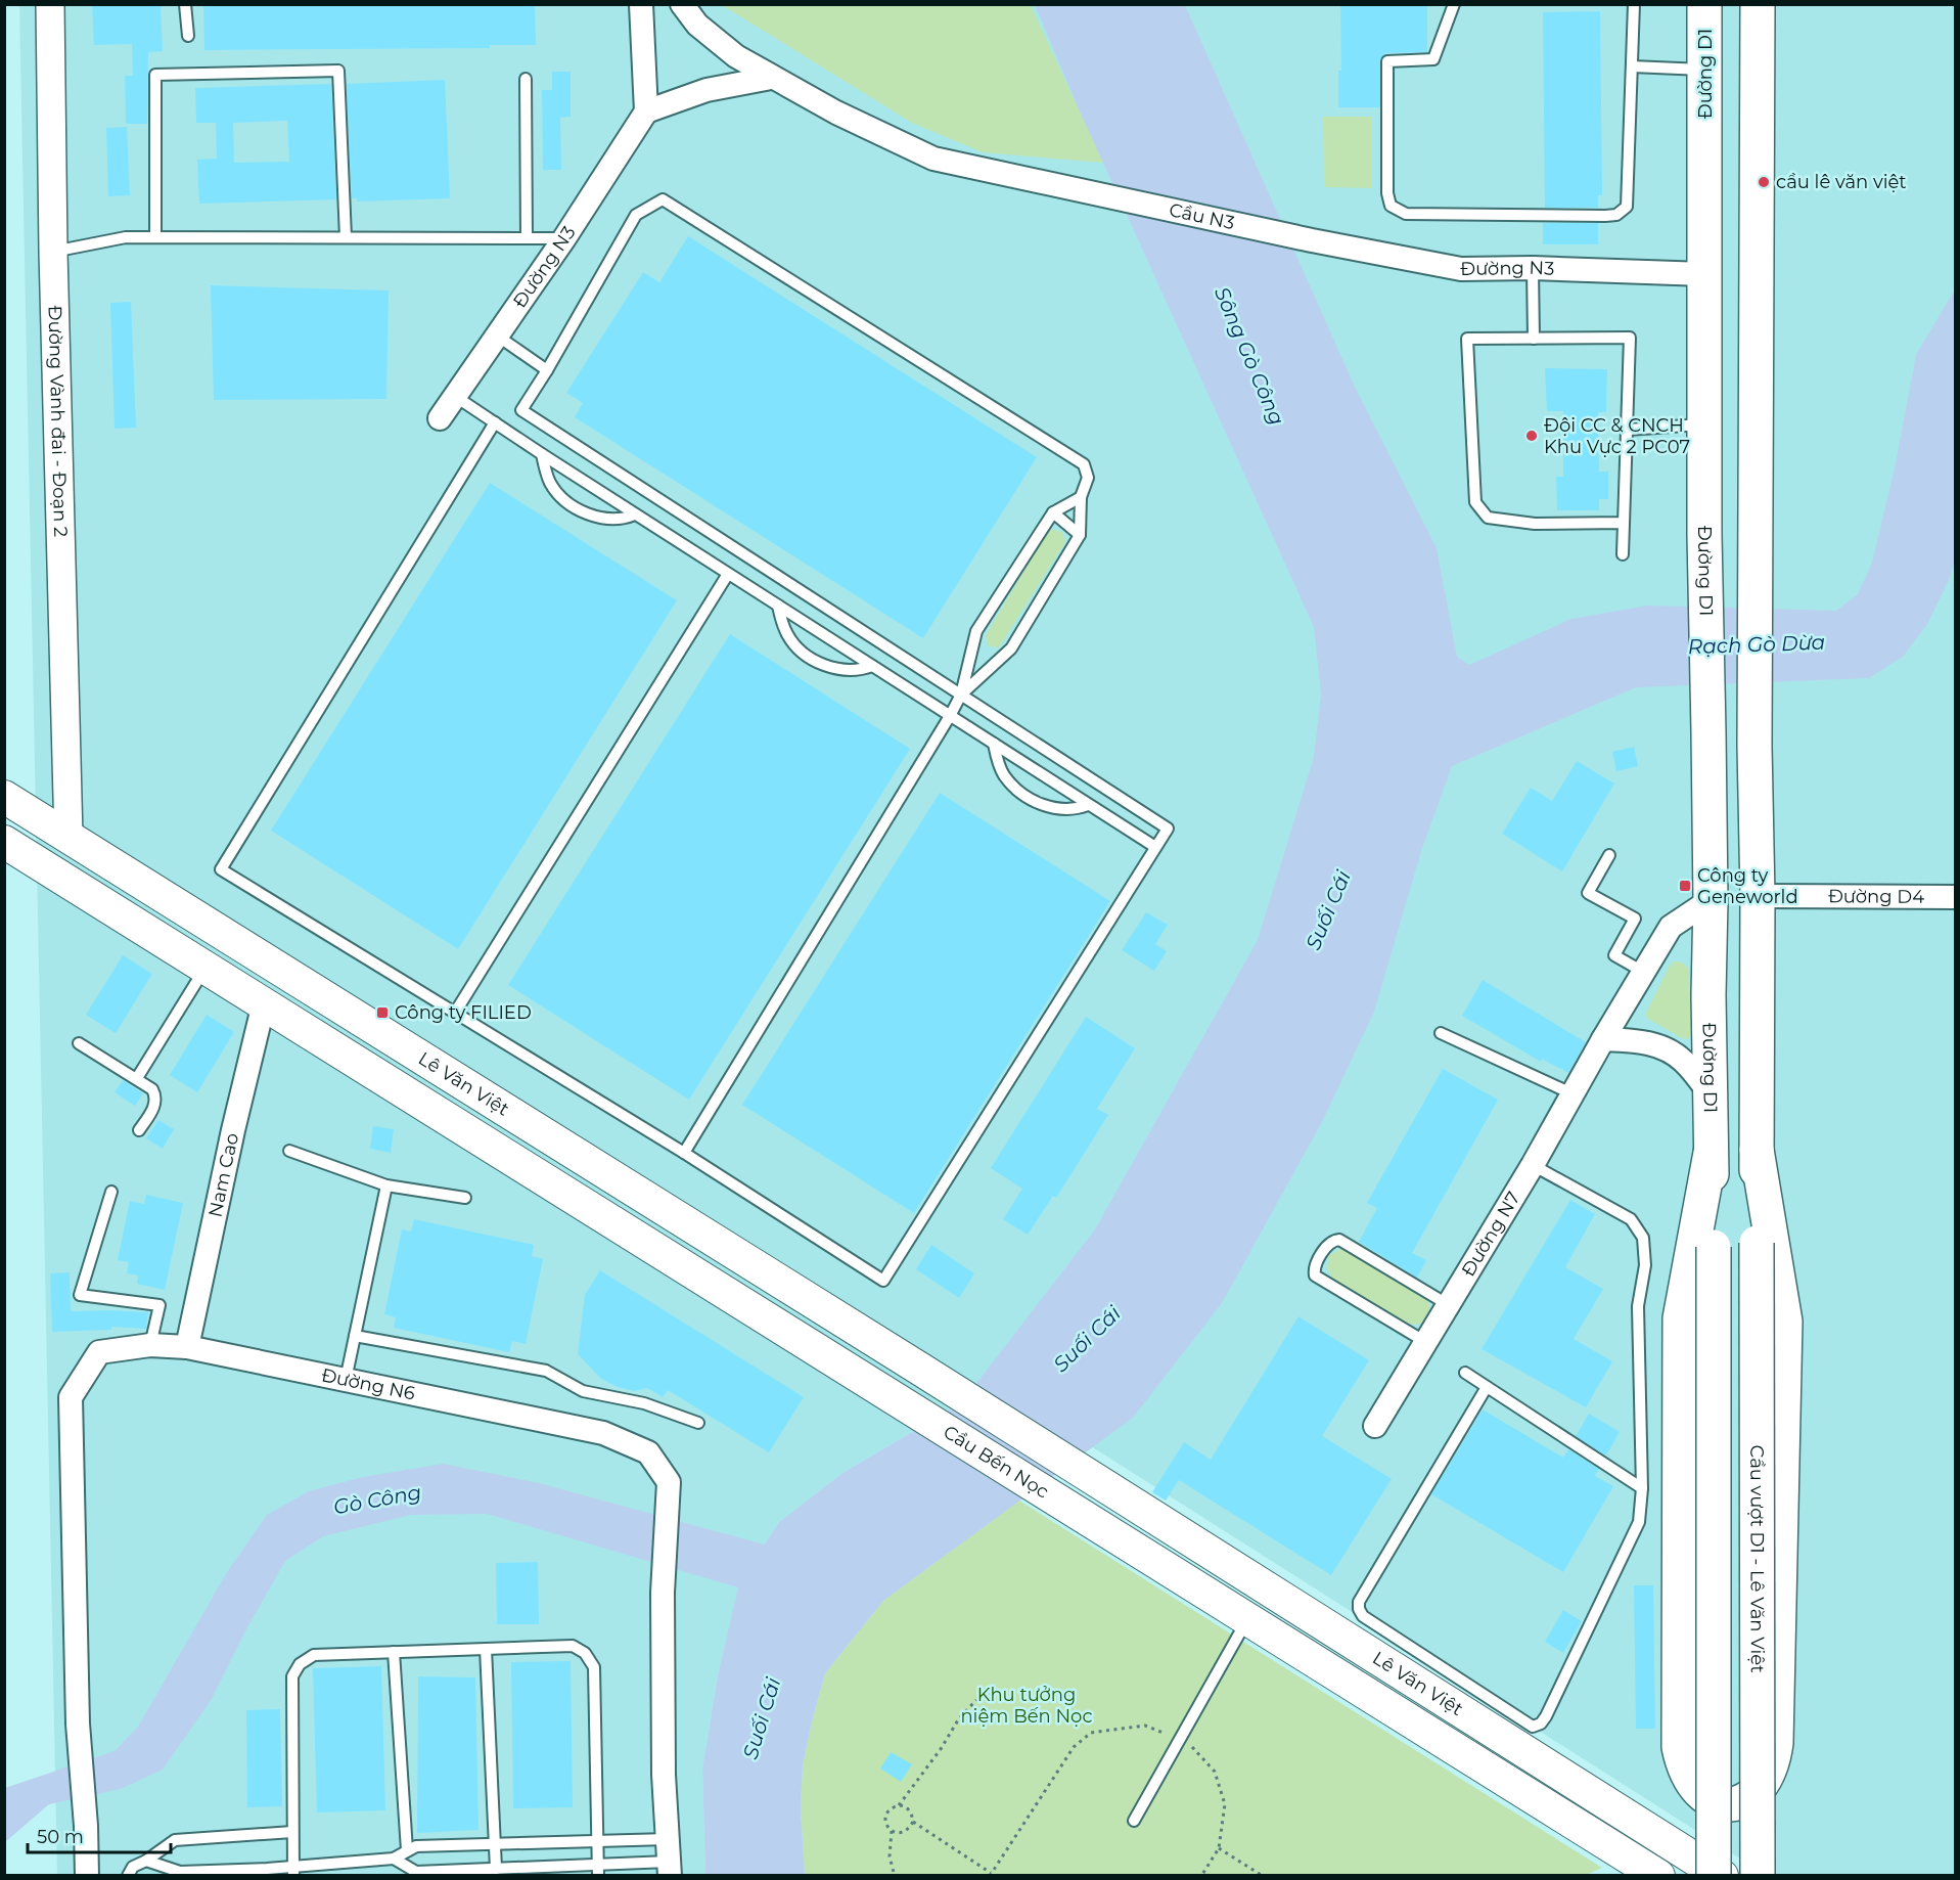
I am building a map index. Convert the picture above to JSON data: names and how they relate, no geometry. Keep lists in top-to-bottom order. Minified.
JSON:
{"streets":{"main road":["Đường D1","Lê Văn Việt","Cầu Bến Nọc","Cầu vượt D1 - Lê Văn Việt"],"street":["Cầu N3","Đường N3","Đường Vành đai - Đoạn 2","Đường D4","Nam Cao","Đường N7","Đường N6"]},"crossings":[["Đường D1","Đường N3"],["Đường D1","Đường N7"],["Cầu N3","Đường N3"],["Đường Vành đai - Đoạn 2","Lê Văn Việt"],["Lê Văn Việt","Nam Cao"],["Lê Văn Việt","Cầu Bến Nọc"],["Nam Cao","Đường N6"]],"water":["Sông Gò Công","Rạch Gò Dừa","Suối Cái","Gò Công"],"parks":["Khu tưởng niệm Bến Nọc"],"places":{"other":["cầu lê văn việt","Đội CC & CNCH Khu Vực 2 PC07"],"transit":["Công ty Geneworld","Công ty FILIED"]},"scale_bar":"50 m"}
